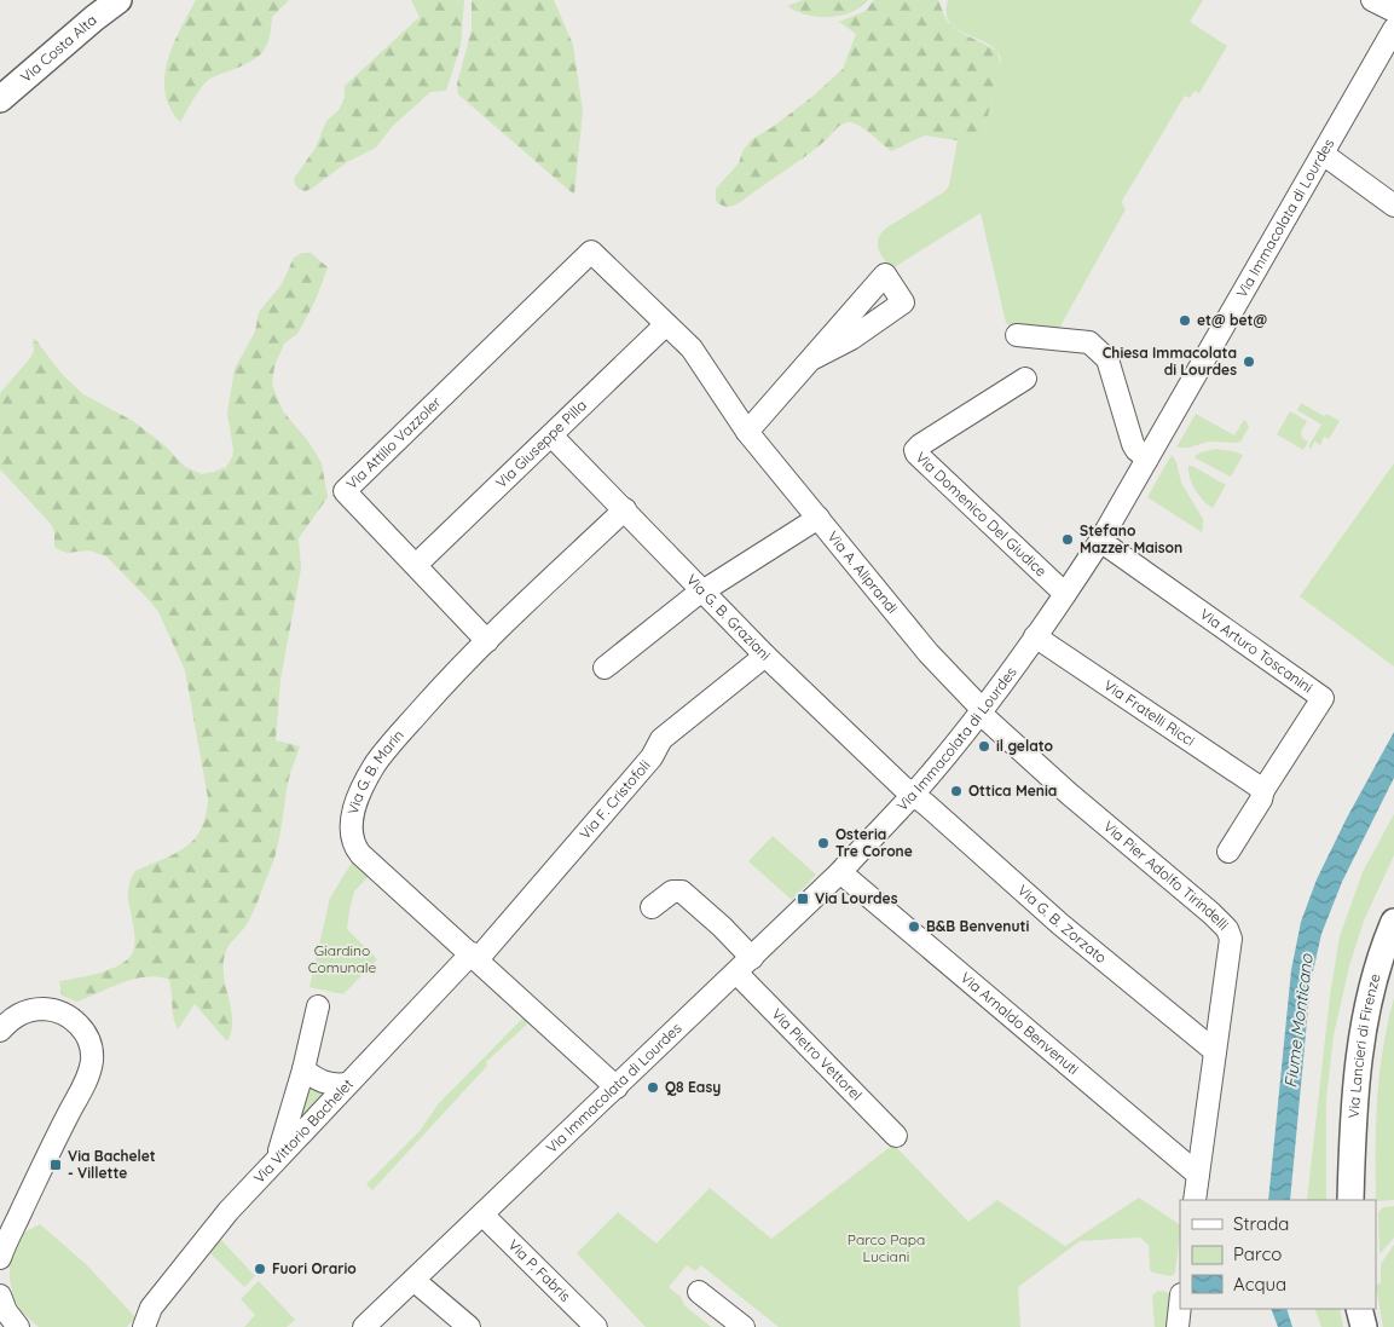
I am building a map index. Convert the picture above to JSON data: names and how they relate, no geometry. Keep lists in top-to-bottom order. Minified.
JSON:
{"streets":{"main road":["Via Costa Alta","Via Lancieri di Firenze"],"street":["Via Immacolata di Lourdes","Via Attilio Vazzoler","Via Giuseppe Pilla","Via Domenico Del Giudice","Via A. Aliprandi","Via G. B. Graziani","Via Arturo Toscanini","Via Fratelli Ricci","Via G. B. Marin","Via F. Cristofoli","Via Pier Adolfo Tirindelli","Via G. B. Zorzato","Via Arnaldo Benvenuti","Via Pietro Vettorel","Via Vittorio Bachelet","Via P. Fabris"]},"crossings":[["Via Immacolata di Lourdes","Via Domenico Del Giudice"],["Via Immacolata di Lourdes","Via A. Aliprandi"],["Via Immacolata di Lourdes","Via G. B. Graziani"],["Via Immacolata di Lourdes","Via Arturo Toscanini"],["Via Immacolata di Lourdes","Via Fratelli Ricci"],["Via Immacolata di Lourdes","Via G. B. Marin"],["Via Immacolata di Lourdes","Via Pier Adolfo Tirindelli"],["Via Immacolata di Lourdes","Via G. B. Zorzato"],["Via Immacolata di Lourdes","Via Arnaldo Benvenuti"],["Via Immacolata di Lourdes","Via Pietro Vettorel"],["Via Immacolata di Lourdes","Via P. Fabris"],["Via Attilio Vazzoler","Via Giuseppe Pilla"],["Via Attilio Vazzoler","Via A. Aliprandi"],["Via Attilio Vazzoler","Via G. B. Marin"],["Via Giuseppe Pilla","Via A. Aliprandi"],["Via Giuseppe Pilla","Via G. B. Graziani"],["Via A. Aliprandi","Via Pier Adolfo Tirindelli"],["Via G. B. Graziani","Via G. B. Marin"],["Via G. B. Graziani","Via F. Cristofoli"],["Via G. B. Graziani","Via G. B. Zorzato"],["Via Arturo Toscanini","Via Fratelli Ricci"],["Via G. B. Marin","Via F. Cristofoli"],["Via G. B. Marin","Via Vittorio Bachelet"],["Via F. Cristofoli","Via Vittorio Bachelet"],["Via Pier Adolfo Tirindelli","Via G. B. Zorzato"],["Via Pier Adolfo Tirindelli","Via Arnaldo Benvenuti"]],"water":["Fiume Monticano"],"parks":["Giardino Comunale","Parco Papa Luciani"],"places":{"other":["et@ bet@","Chiesa Immacolata di Lourdes","Stefano Mazzer Maison","il gelato","Ottica Menia","Osteria Tre Corone","B&B Benvenuti","Q8 Easy","Fuori Orario"],"transit":["Via Lourdes","Via Bachelet - Villette"]},"legend":["Strada","Parco","Acqua"]}
